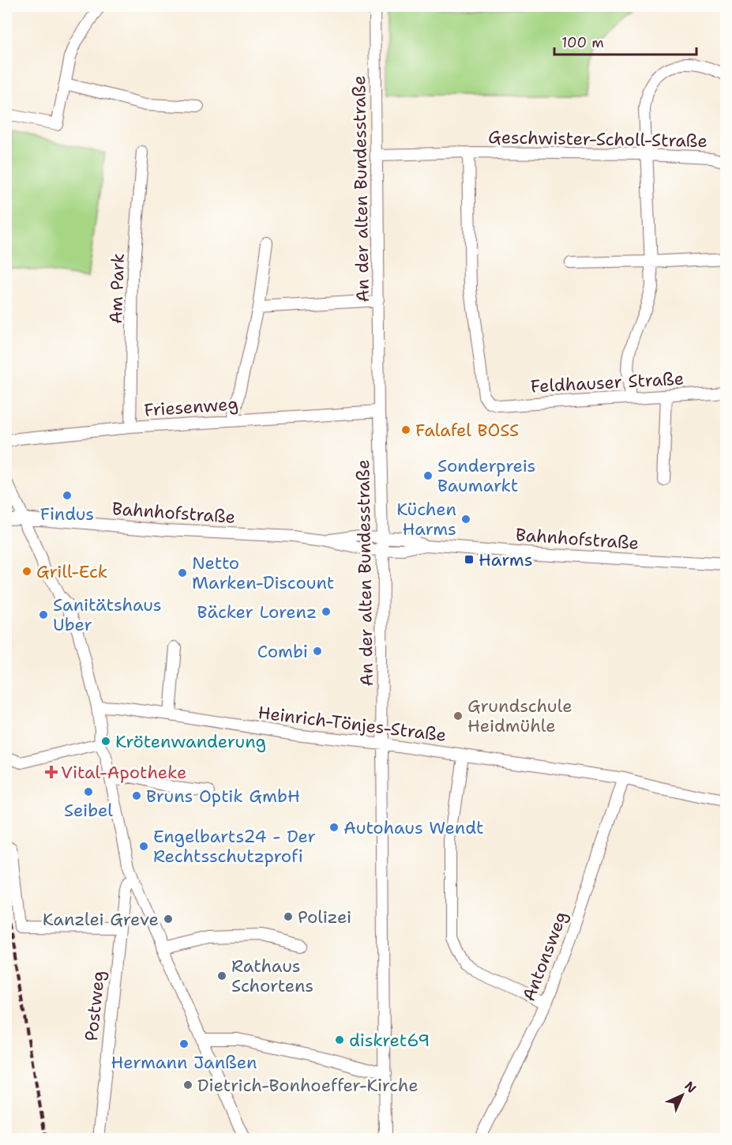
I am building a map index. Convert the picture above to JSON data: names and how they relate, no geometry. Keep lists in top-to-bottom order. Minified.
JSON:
{"streets":{"street":["Geschwister-Scholl-Straße","An der alten Bundesstraße","Am Park","Feldhauser Straße","Friesenweg","Bahnhofstraße","Heinrich-Tönjes-Straße","Antonsweg","Postweg"]},"crossings":[["Geschwister-Scholl-Straße","An der alten Bundesstraße"],["Geschwister-Scholl-Straße","Feldhauser Straße"],["An der alten Bundesstraße","Friesenweg"],["An der alten Bundesstraße","Bahnhofstraße"],["An der alten Bundesstraße","Heinrich-Tönjes-Straße"],["Am Park","Friesenweg"],["Heinrich-Tönjes-Straße","Antonsweg"]],"places":{"other":["Falafel BOSS","Sonderpreis Baumarkt","Findus","Küchen Harms","Grill-Eck","Netto Marken-Discount","Bäcker Lorenz","Sanitätshaus Uber","Combi","Grundschule Heidmühle","Krötenwanderung","Seibel","Bruns Optik GmbH","Autohaus Wendt","Engelbarts24 - Der Rechtsschutzprofi","Polizei","Kanzlei Greve","Rathaus Schortens","diskret69","Hermann Janßen","Dietrich-Bonhoeffer-Kirche"],"transit":["Harms"],"health":["Vital-Apotheke"]},"scale_bar":"100 m","north":"top right"}
